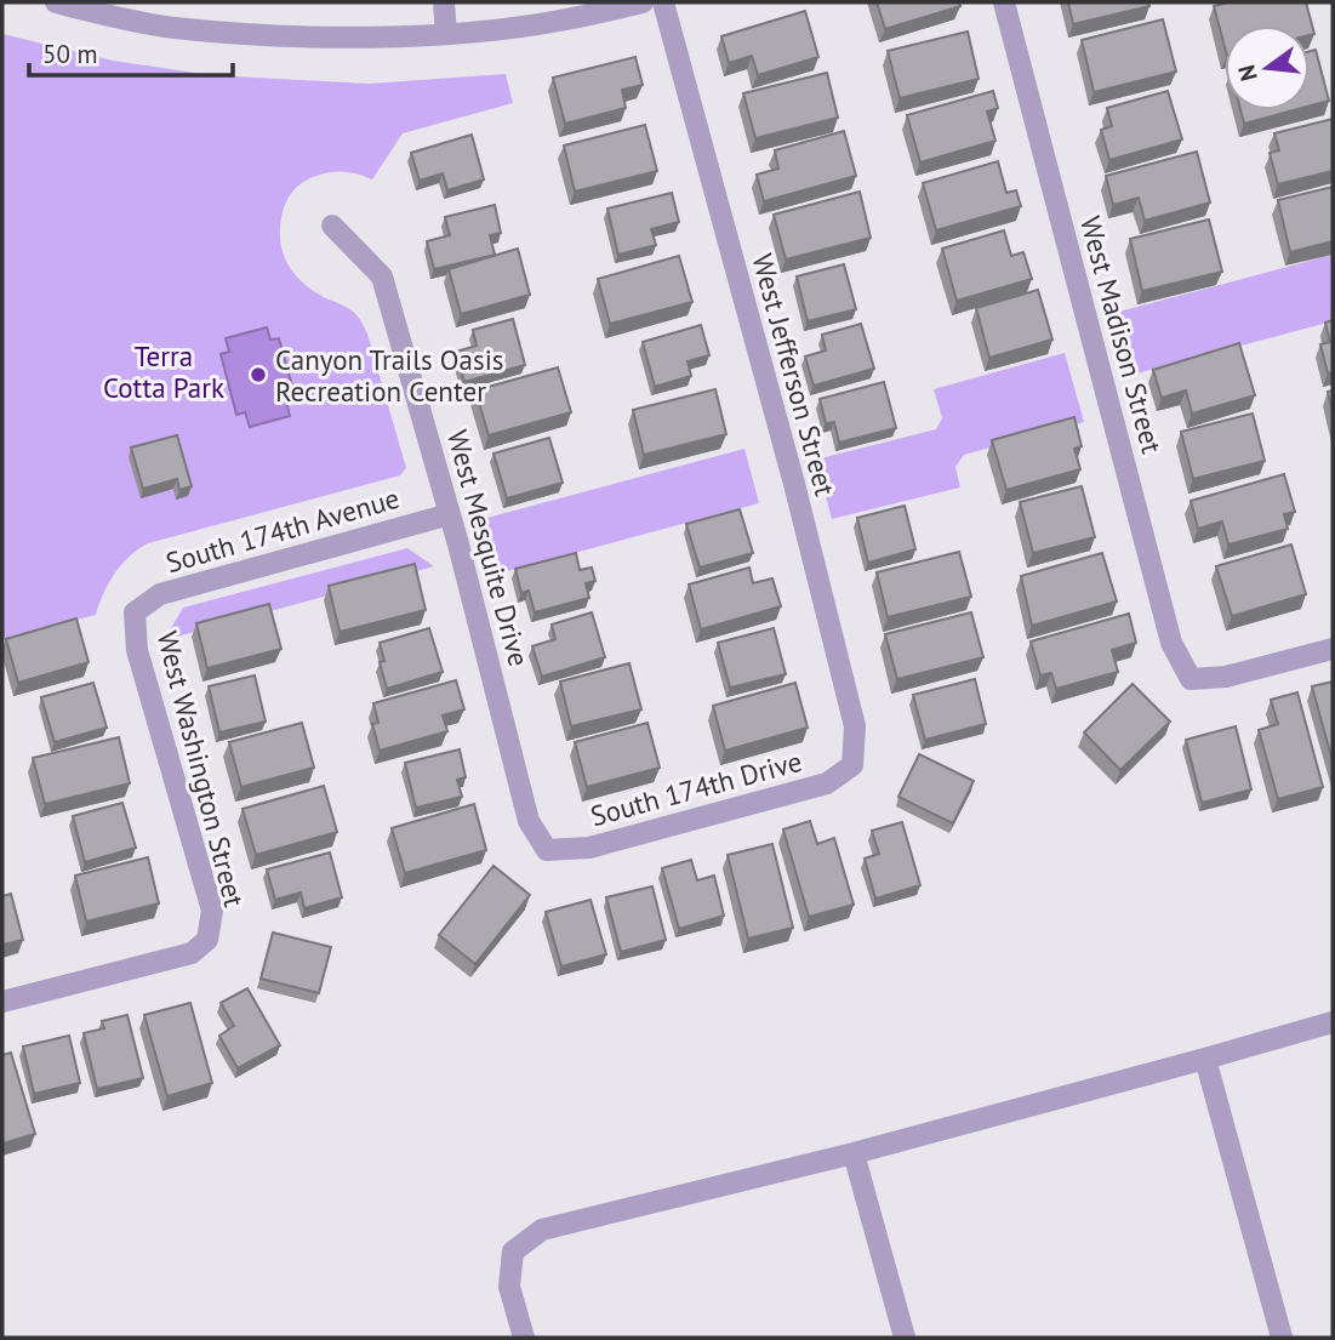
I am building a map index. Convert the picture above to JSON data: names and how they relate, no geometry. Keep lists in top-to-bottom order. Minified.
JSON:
{"streets":{"street":["West Madison Street","West Jefferson Street","South 174th Avenue","West Mesquite Drive","West Washington Street","South 174th Drive"]},"crossings":[["West Jefferson Street","South 174th Drive"],["South 174th Avenue","West Mesquite Drive"],["South 174th Avenue","West Washington Street"],["West Mesquite Drive","South 174th Drive"]],"parks":["Terra Cotta Park"],"places":["Canyon Trails Oasis Recreation Center"],"scale_bar":"50 m","north":"left"}
